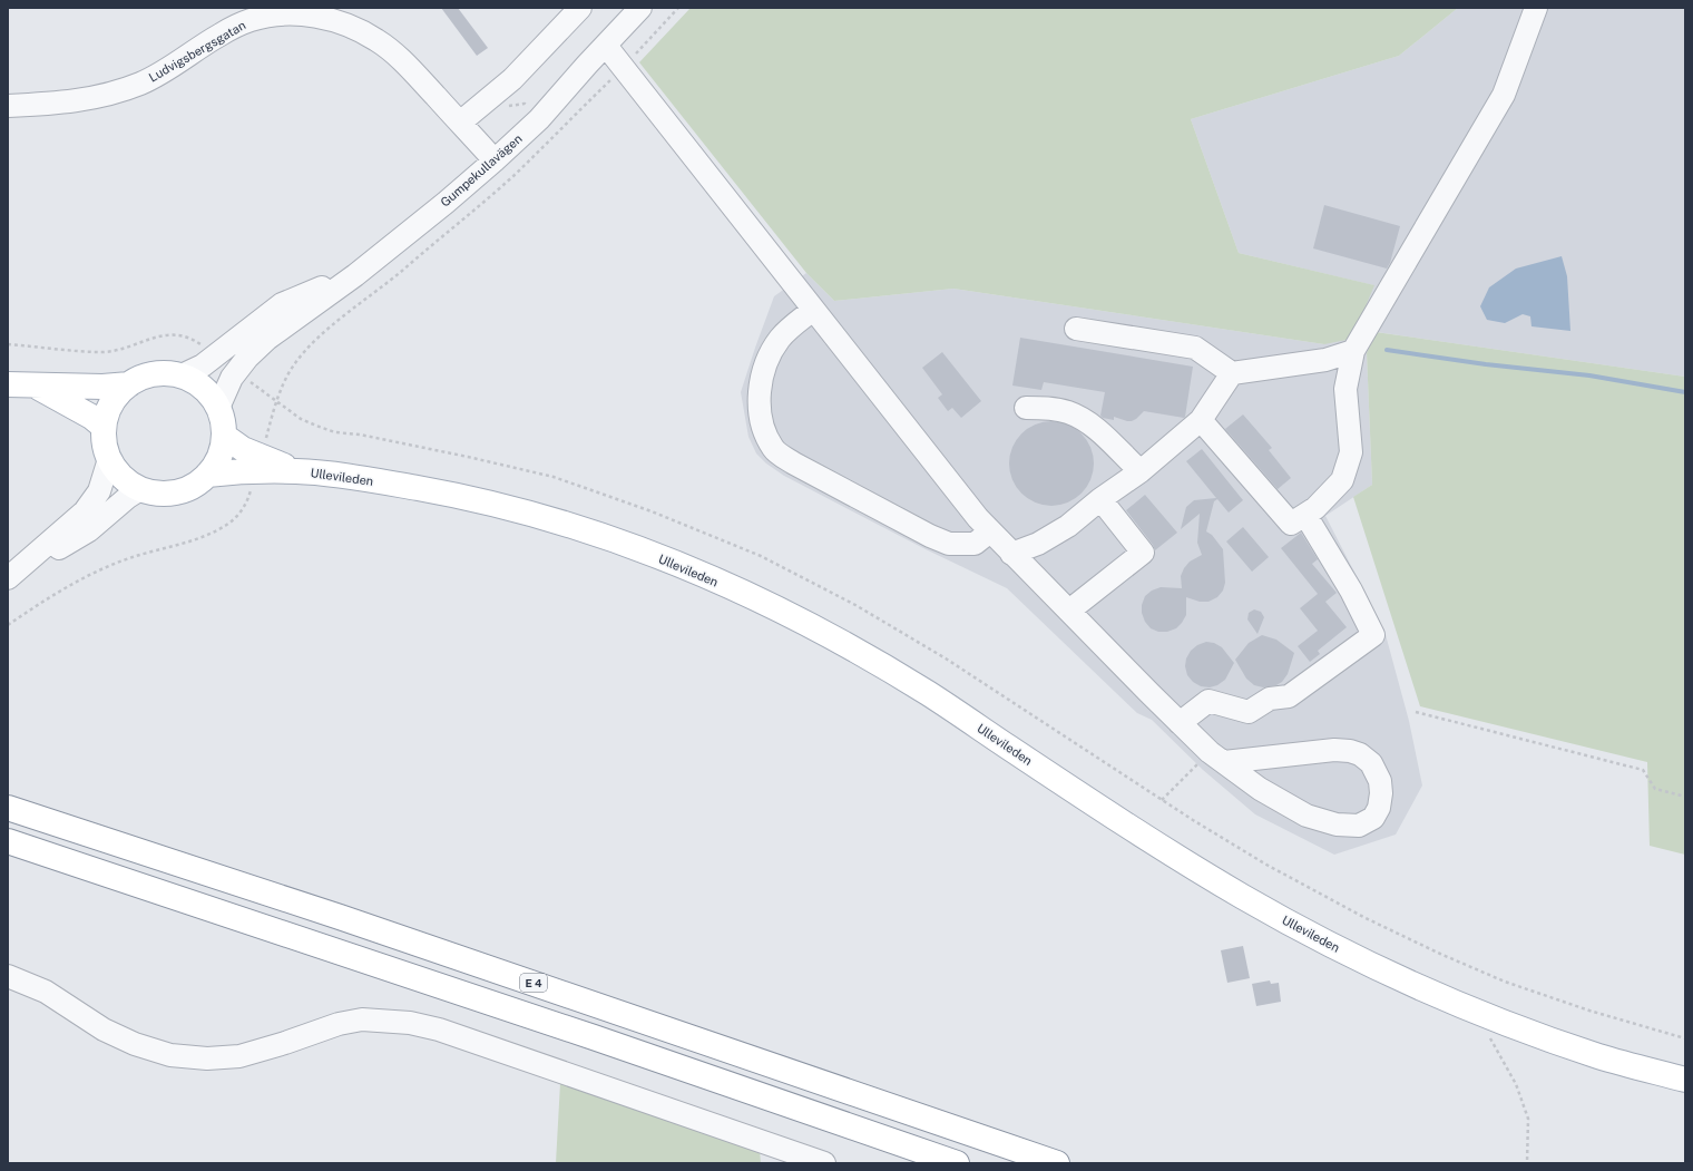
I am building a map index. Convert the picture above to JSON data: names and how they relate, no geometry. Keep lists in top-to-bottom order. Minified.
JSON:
{"streets":{"main road":["Ullevileden","E 4"],"street":["Ludvigsbergsgatan","Gumpekullavägen"]},"crossings":[["Ludvigsbergsgatan","Gumpekullavägen"],["Gumpekullavägen","Ullevileden"]]}
